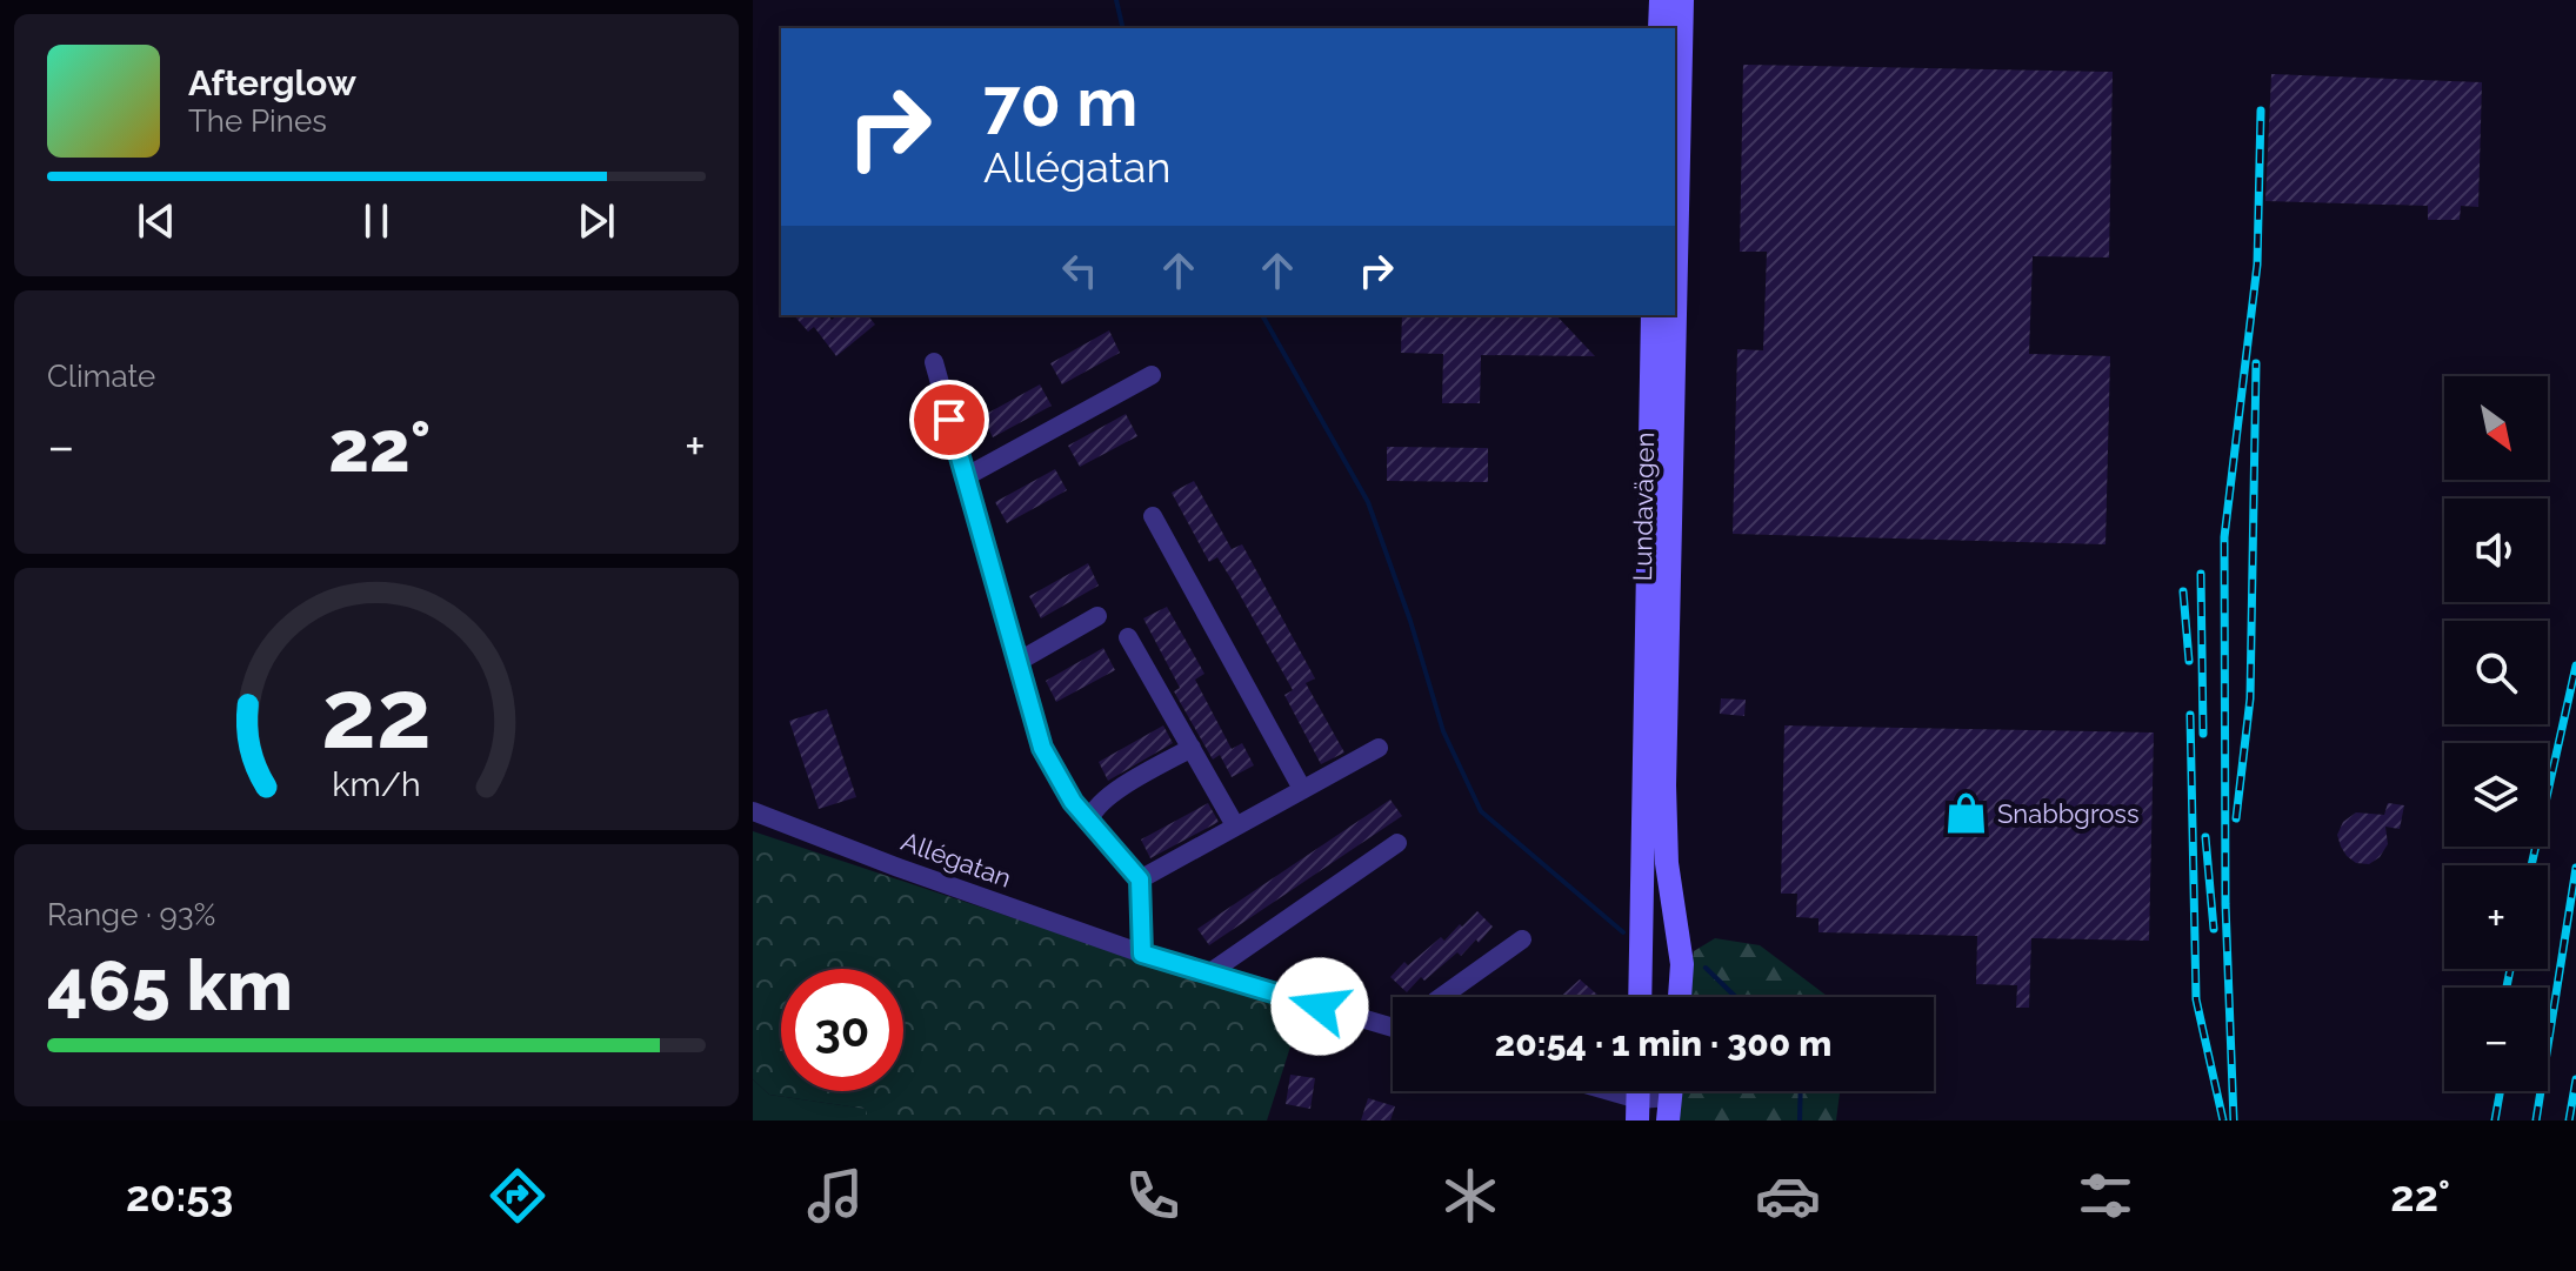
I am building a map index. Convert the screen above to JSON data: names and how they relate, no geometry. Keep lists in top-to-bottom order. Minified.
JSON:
{"streets":{"main road":["Lundavägen"],"street":["Allégatan"]},"places":{"shop":["Snabbgross"]},"north":"bottom right","page":{"turn":["70 m","Allégatan"],"song":["Afterglow","The Pines"],"tile":["Climate",["Range · 93%","465 km"]],"map_buttons":["+","−"],"heat":["−","22°","+"],"limit":"30","trip":"20:54 · 1 min · 300 m","tabs":["20:53","22°"],"gauge":["22","km/h"]}}
